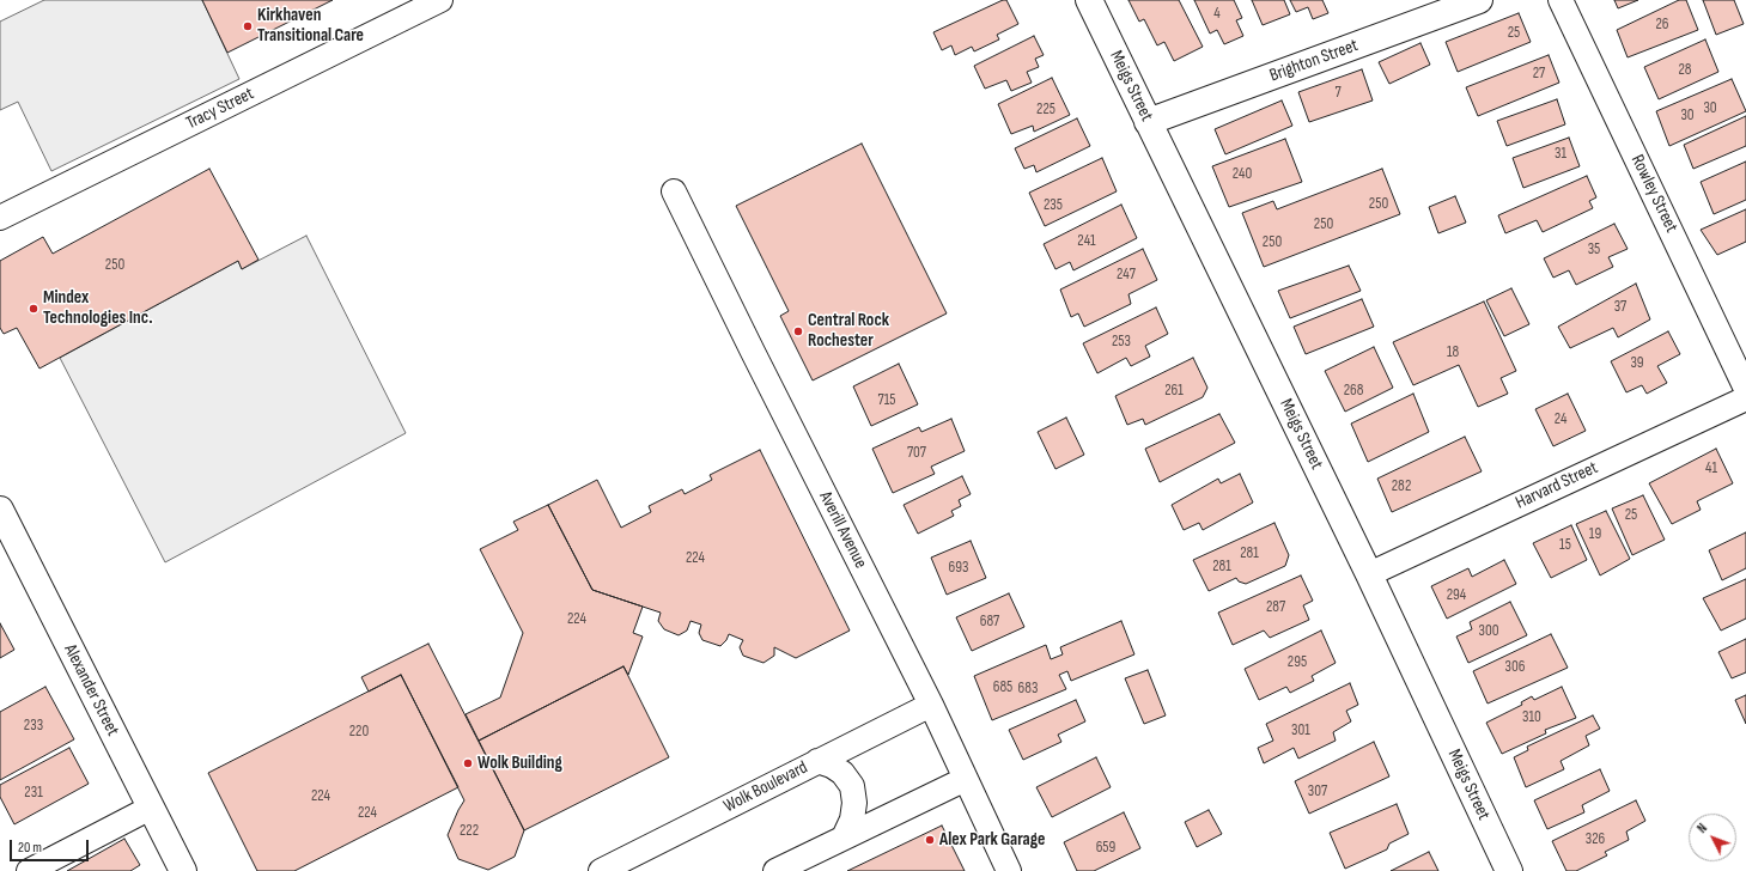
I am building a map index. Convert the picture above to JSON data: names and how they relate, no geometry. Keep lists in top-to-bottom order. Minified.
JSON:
{"streets":{"street":["Brighton Street","Meigs Street","Tracy Street","Rowley Street","Harvard Street","Averill Avenue","Alexander Street","Wolk Boulevard"]},"crossings":[["Brighton Street","Meigs Street"],["Meigs Street","Harvard Street"],["Averill Avenue","Wolk Boulevard"]],"places":["Kirkhaven Transitional Care","Mindex Technologies Inc.","Central Rock Rochester","Wolk Building","Alex Park Garage"],"house_numbers":["4","26","25","28","27","7","30","225","30","31","240","250","235","250","241","250","35","250","247","37","253","18","39","261","268","715","24","707","41","282","25","19","15","281","224","281","693","294","287","224","687","300","295","306","685","683","310","233","301","220","307","231","224","224","222","326","659"],"scale_bar":"20 m","north":"top left"}
